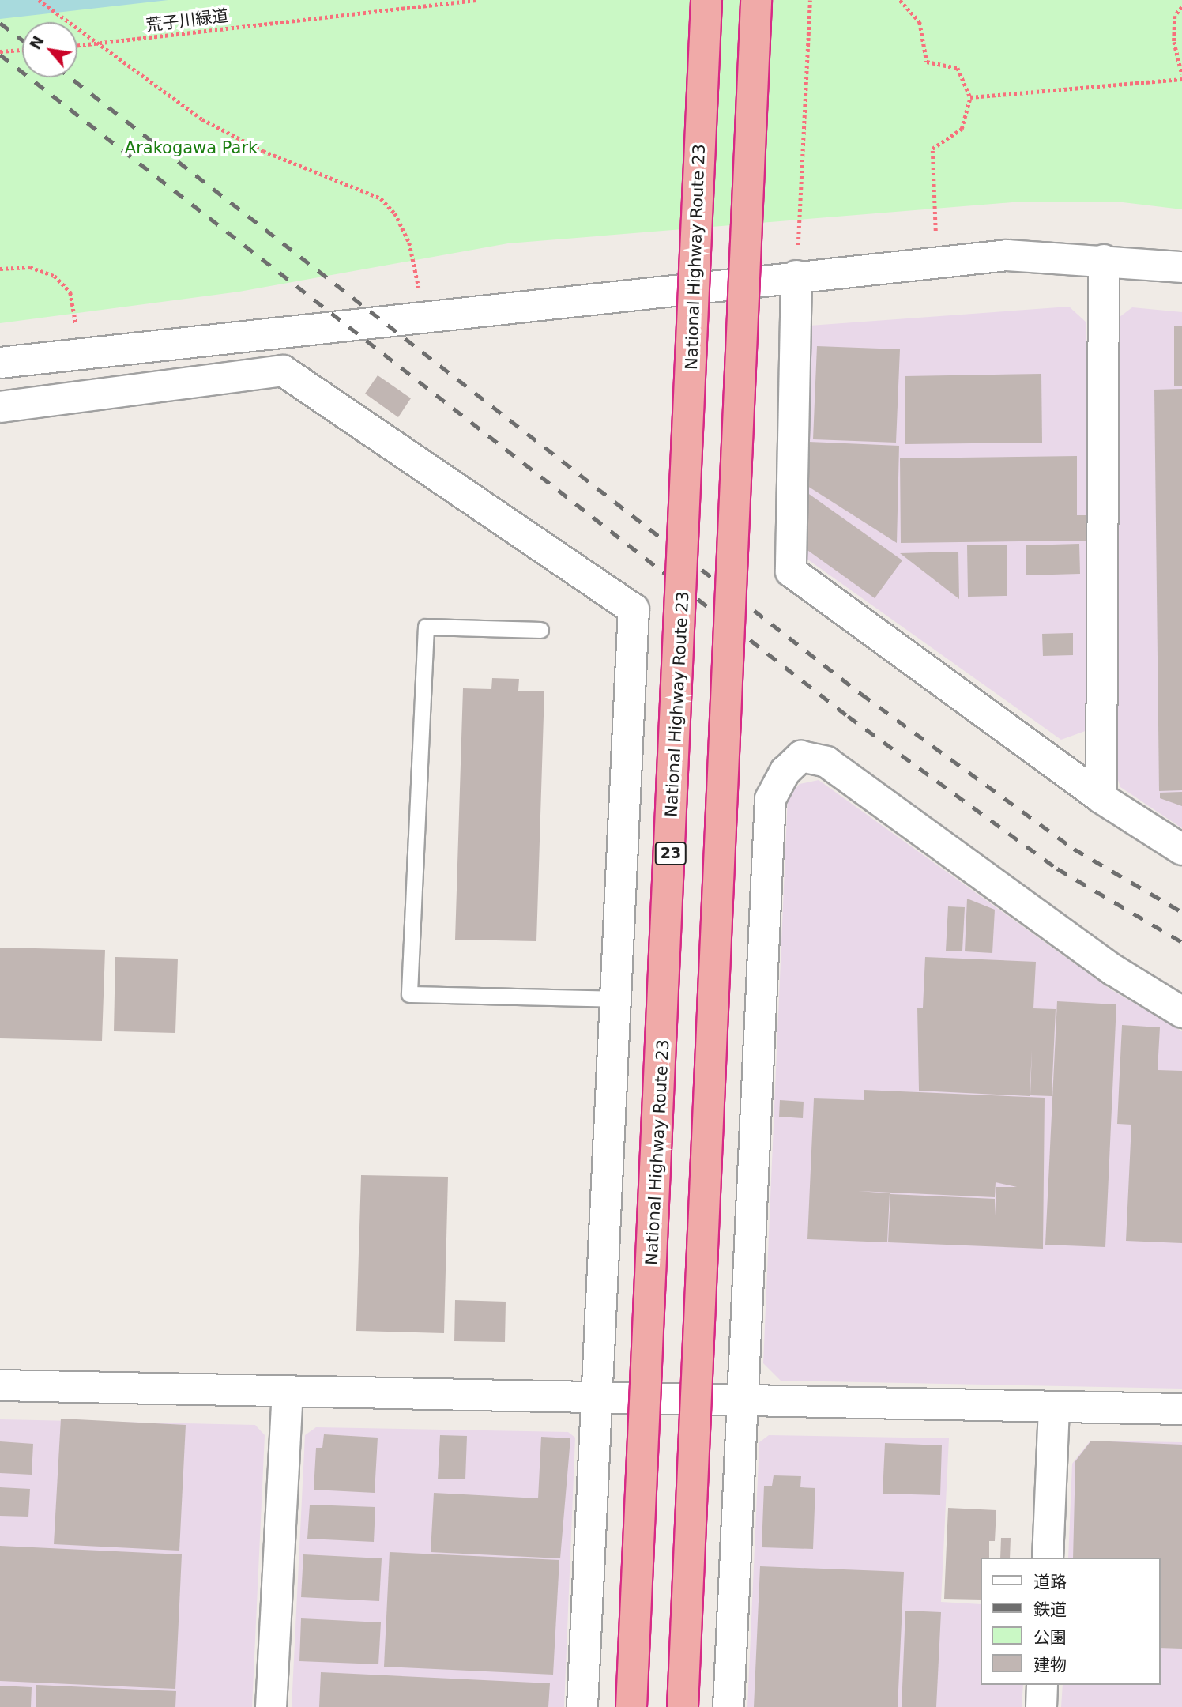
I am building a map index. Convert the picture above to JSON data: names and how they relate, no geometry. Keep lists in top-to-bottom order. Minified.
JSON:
{"streets":{"highway":["National Highway Route 23","23"],"path":["荒子川緑道"]},"parks":["Arakogawa Park"],"legend":["道路","鉄道","公園","建物"],"north":"top left"}
